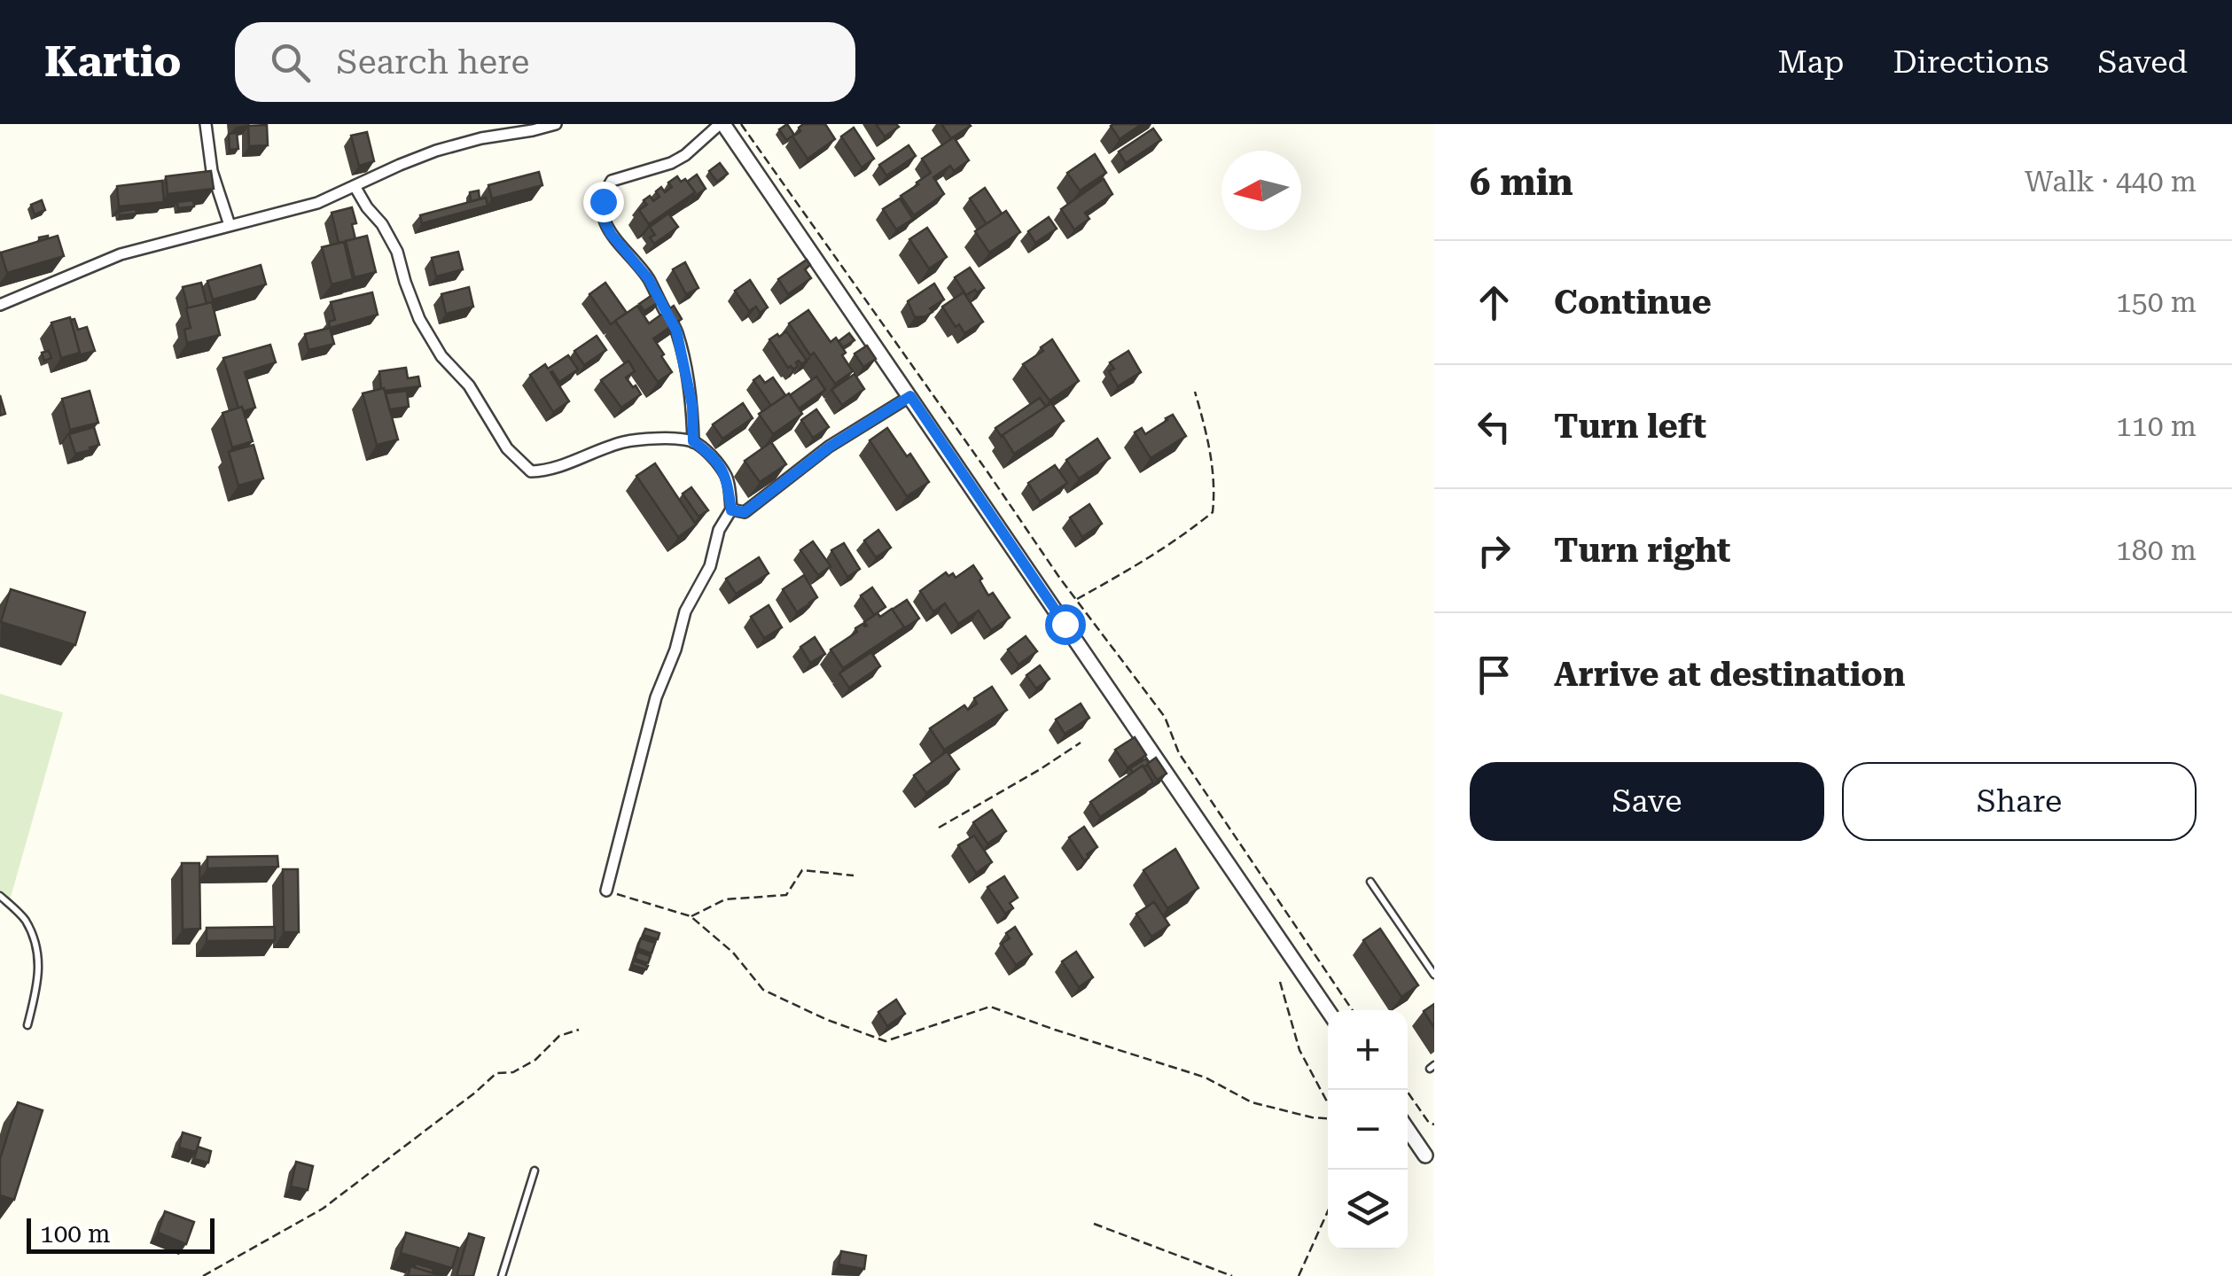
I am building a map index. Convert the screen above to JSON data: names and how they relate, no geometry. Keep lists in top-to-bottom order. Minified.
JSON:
{"scale_bar":"100 m","north":"left","page":{"header":"Kartio","search":"Search here","nav":["Map","Directions","Saved"],"heading":["6 min","Walk · 440 m"],"list":[["Continue","150 m"],["Turn left","110 m"],["Turn right","180 m"],"Arrive at destination"],"buttons":["Save","Share"],"map_buttons":["+","−"],"scale":"100 m"}}
